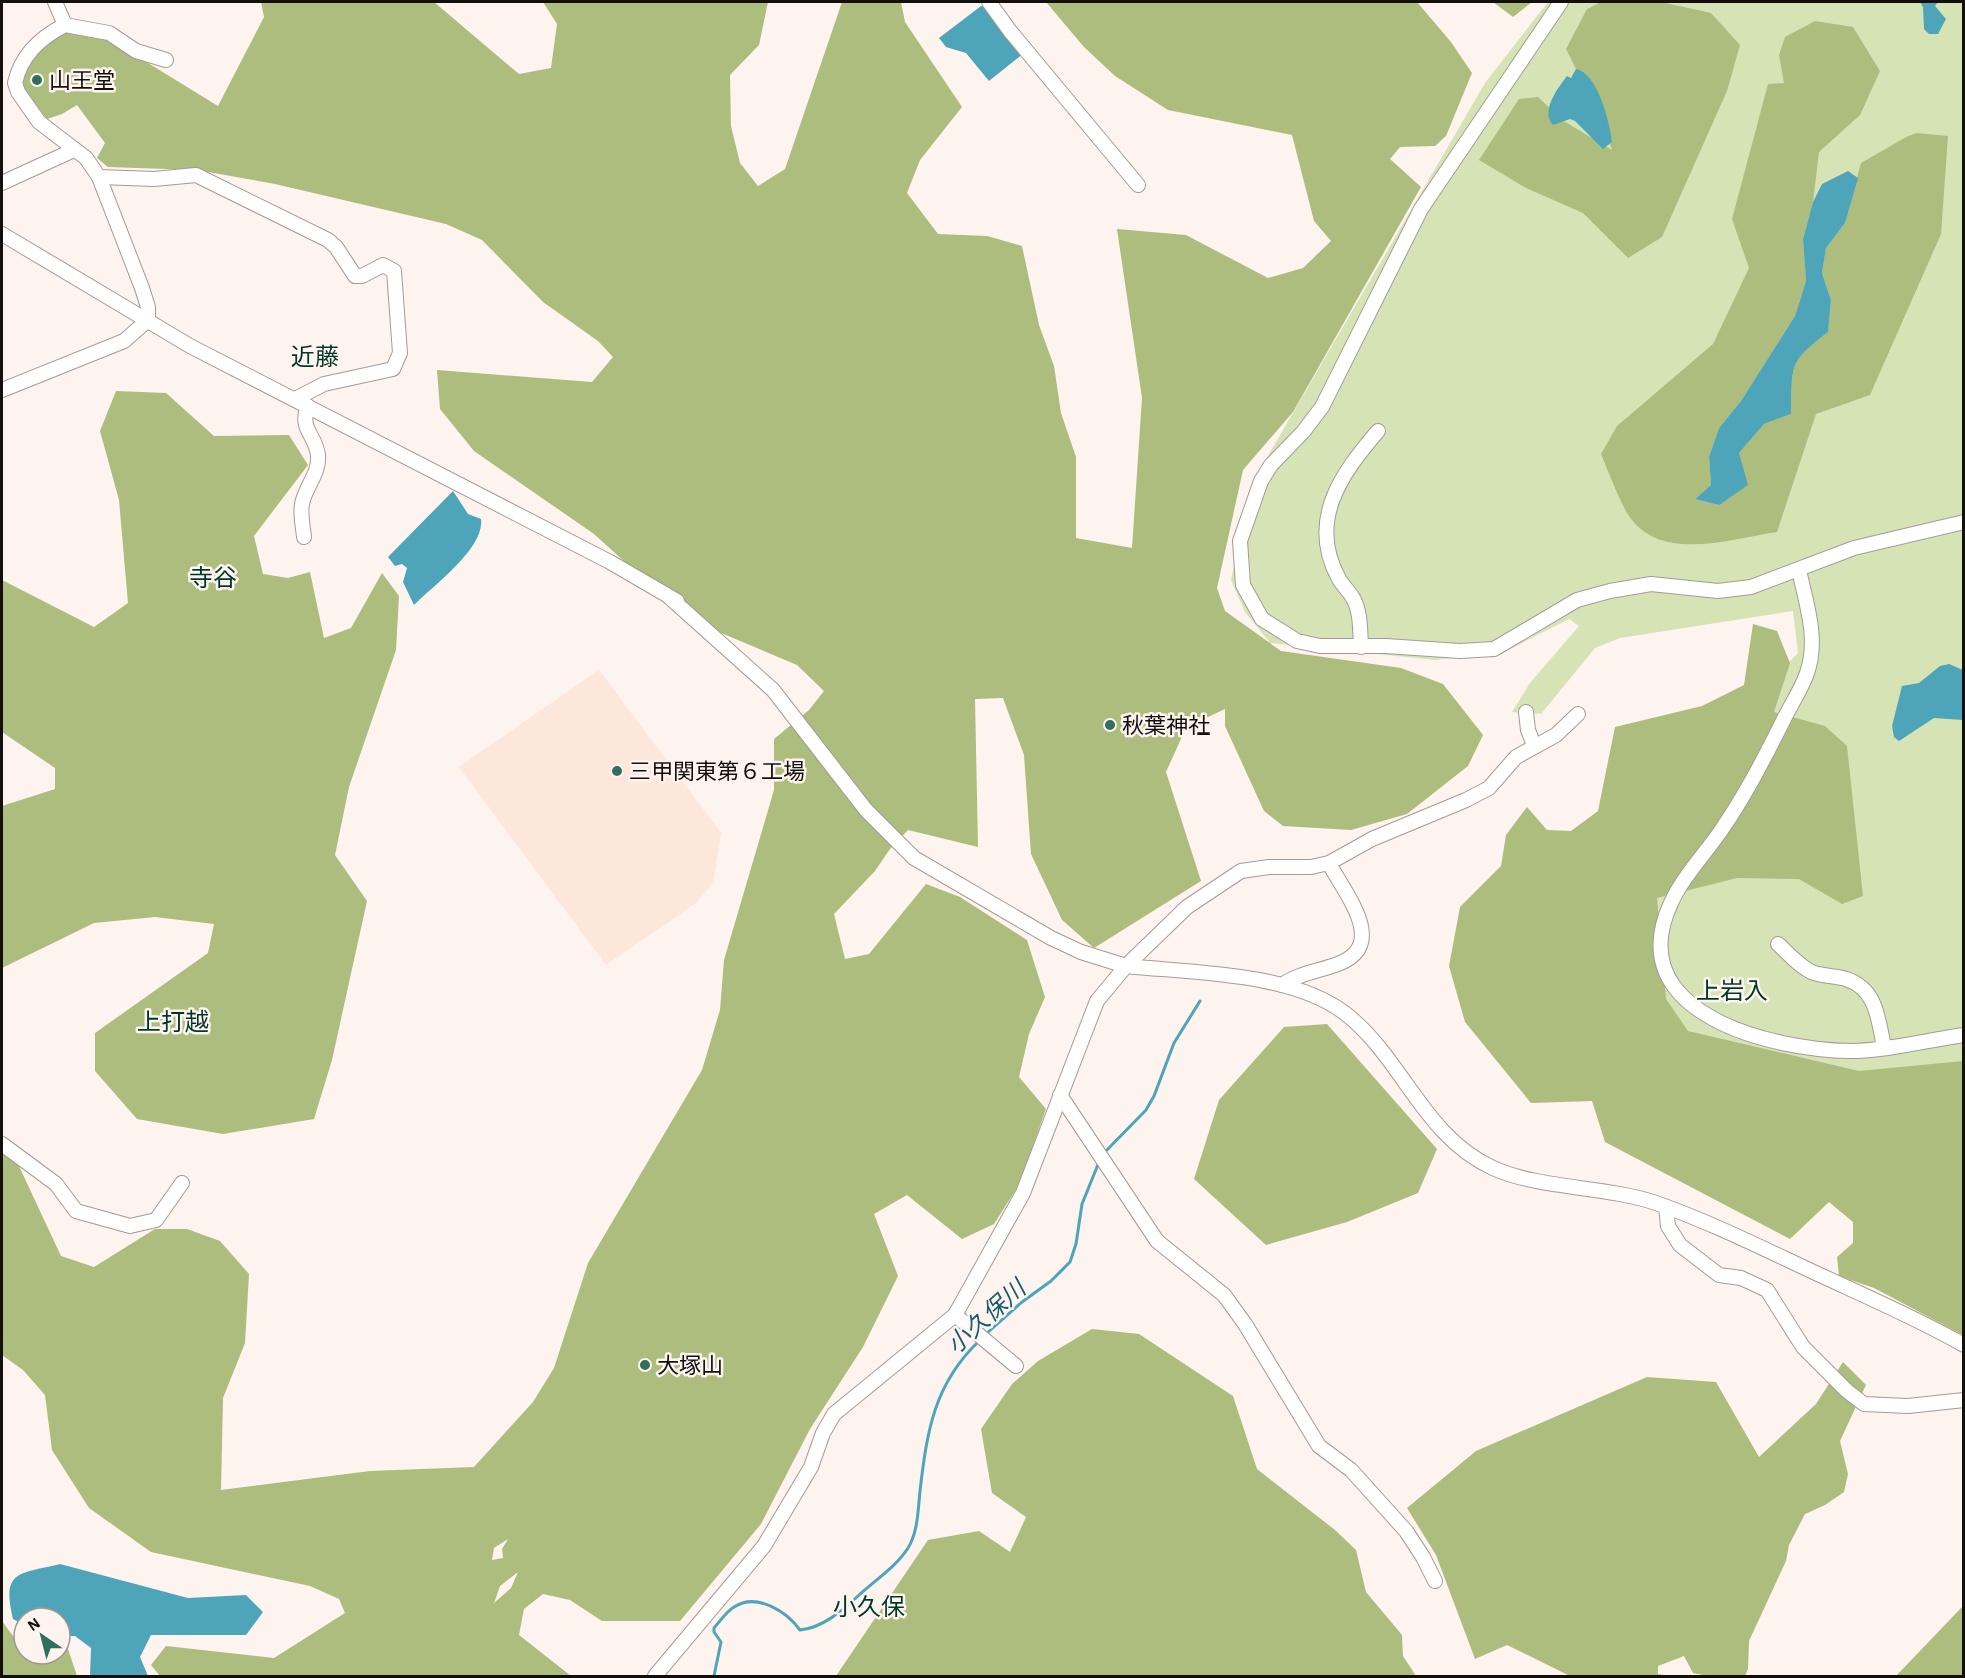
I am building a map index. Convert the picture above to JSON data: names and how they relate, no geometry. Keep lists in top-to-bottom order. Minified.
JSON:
{"districts":["近藤","寺谷","上岩入","上打越","小久保"],"water":["小久保川"],"places":["山王堂","秋葉神社","三甲関東第６工場","大塚山"],"north":"top left"}
